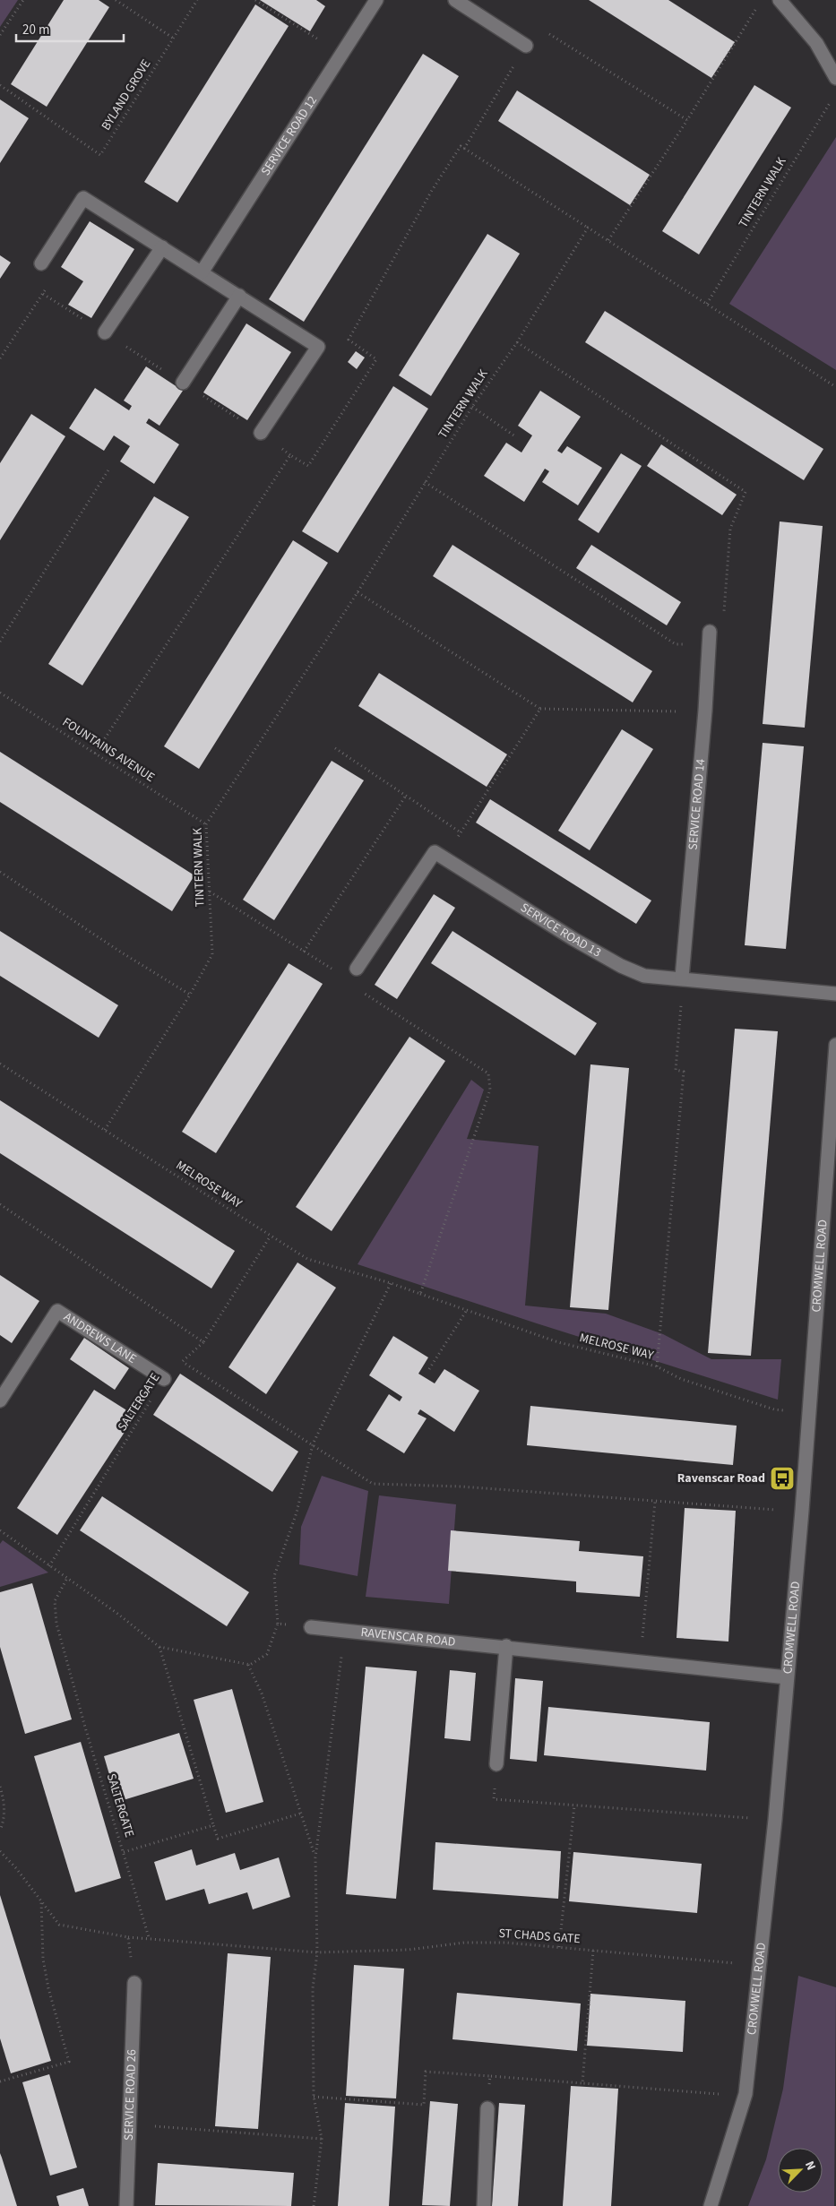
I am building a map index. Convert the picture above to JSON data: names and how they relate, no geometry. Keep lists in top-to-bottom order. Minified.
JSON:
{"streets":{"street":["SERVICE ROAD 12","SERVICE ROAD 14","SERVICE ROAD 13","CROMWELL ROAD","ANDREWS LANE","RAVENSCAR ROAD","SERVICE ROAD 26"],"path":["BYLAND GROVE","TINTERN WALK","FOUNTAINS AVENUE","MELROSE WAY","SALTERGATE","ST CHADS GATE"]},"crossings":[["TINTERN WALK","FOUNTAINS AVENUE"],["TINTERN WALK","MELROSE WAY"],["SERVICE ROAD 14","SERVICE ROAD 13"],["MELROSE WAY","CROMWELL ROAD"],["CROMWELL ROAD","RAVENSCAR ROAD"],["CROMWELL ROAD","ST CHADS GATE"],["ANDREWS LANE","SALTERGATE"]],"places":{"bus stop":["Ravenscar Road"]},"scale_bar":"20 m","north":"top right"}
